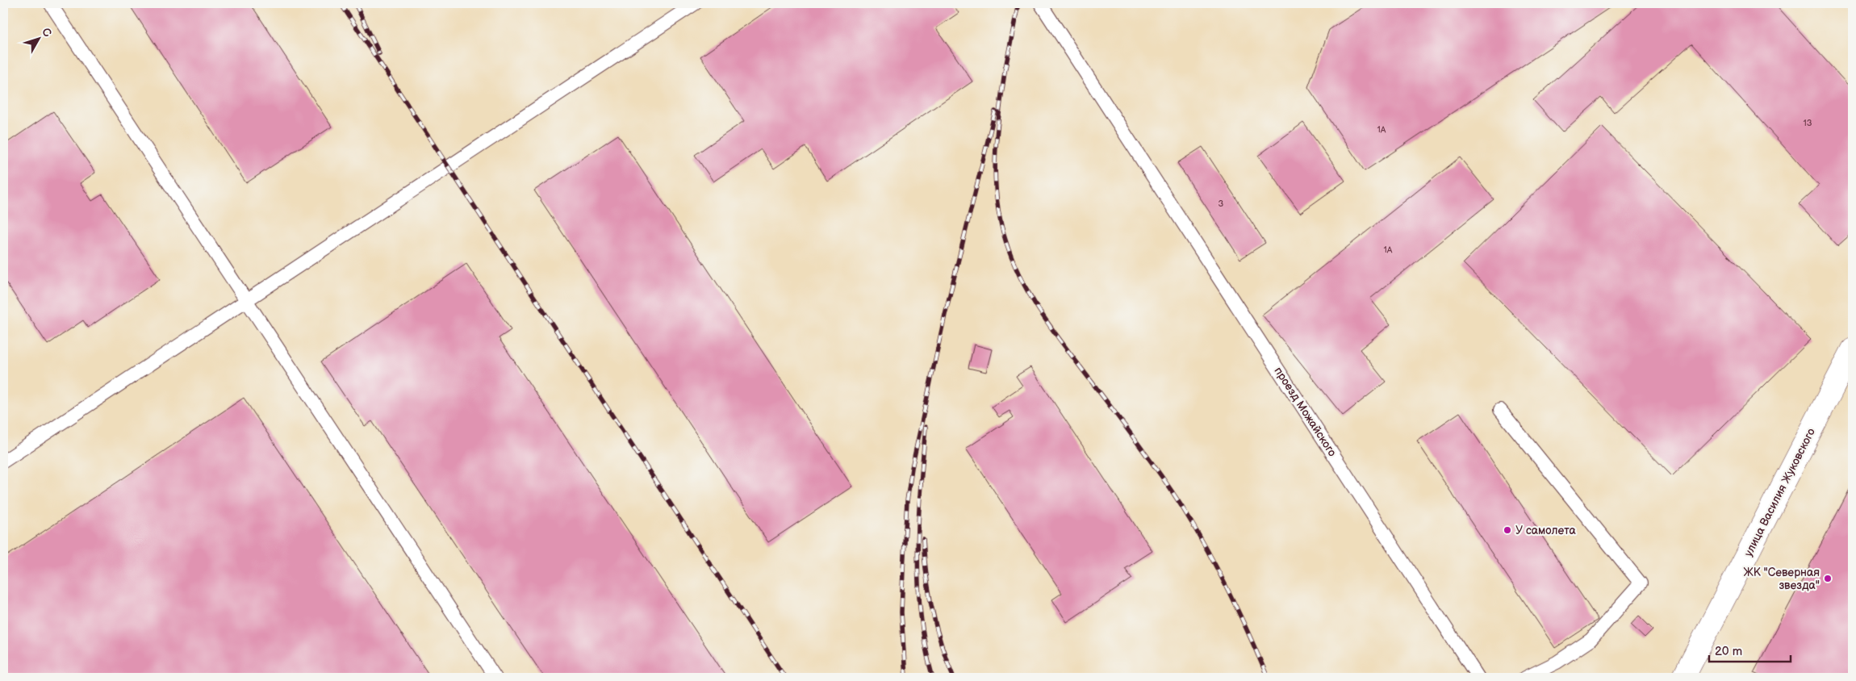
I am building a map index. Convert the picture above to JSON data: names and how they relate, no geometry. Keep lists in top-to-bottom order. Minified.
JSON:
{"streets":{"street":["улица Василия Жуковского"],"lane":["проезд Можайского"]},"places":["У самолета","ЖК \"Северная звезда\""],"house_numbers":["13","1А","3","1А"],"scale_bar":"20 m","north":"top right"}
